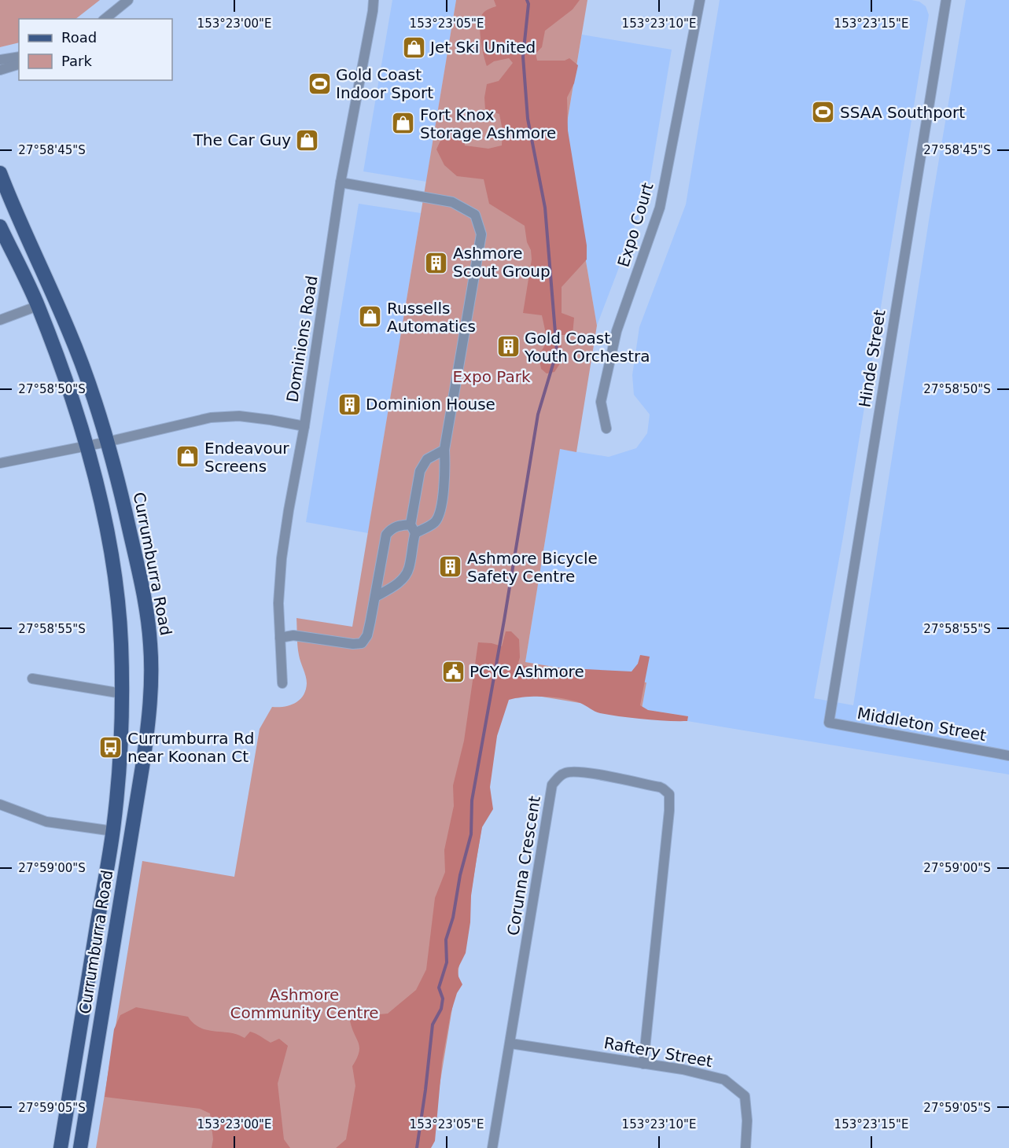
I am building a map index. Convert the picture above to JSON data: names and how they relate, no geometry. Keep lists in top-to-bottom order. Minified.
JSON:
{"streets":{"main road":["Currumburra Road"],"street":["Expo Court","Dominions Road","Hinde Street","Middleton Street","Corunna Crescent","Raftery Street"]},"crossings":[["Hinde Street","Middleton Street"],["Corunna Crescent","Raftery Street"]],"parks":["Expo Park","Ashmore Community Centre"],"places":{"shop":["Jet Ski United","Fort Knox Storage Ashmore","The Car Guy","Russells Automatics","Endeavour Screens"],"sports":["Gold Coast Indoor Sport","SSAA Southport"],"building":["Ashmore Scout Group","Gold Coast Youth Orchestra","Dominion House","Ashmore Bicycle Safety Centre"],"public building":["PCYC Ashmore"],"bus stop":["Currumburra Rd near Koonan Ct"]},"legend":["Road","Park"],"coordinates":["153°23'00\"E","153°23'05\"E","153°23'10\"E","153°23'15\"E","27°58'45\"S","27°58'50\"S","27°58'55\"S","27°59'00\"S","27°59'05\"S"]}
